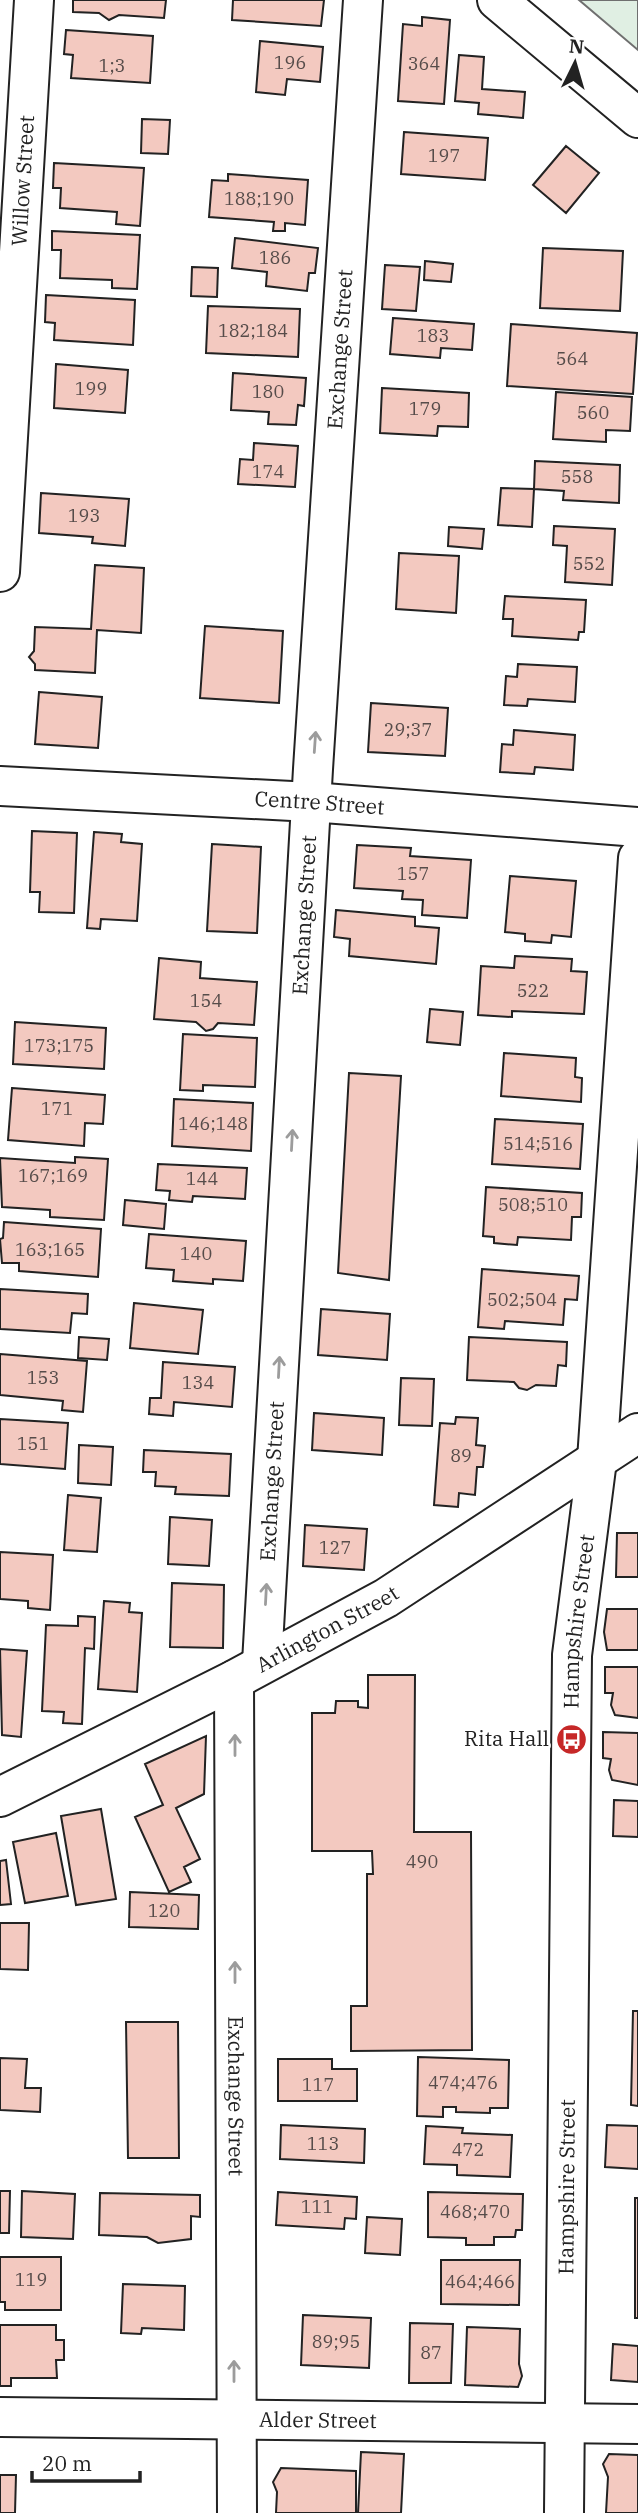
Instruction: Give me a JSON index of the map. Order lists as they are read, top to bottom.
{
  "streets": {
    "street": [
      "Willow Street",
      "Exchange Street",
      "Centre Street",
      "Hampshire Street",
      "Arlington Street",
      "Alder Street"
    ]
  },
  "crossings": [
    ["Exchange Street", "Centre Street"],
    ["Exchange Street", "Arlington Street"],
    ["Exchange Street", "Alder Street"],
    ["Hampshire Street", "Arlington Street"],
    ["Hampshire Street", "Alder Street"]
  ],
  "one_way": ["Exchange Street"],
  "places": {
    "bus stop": ["Rita Hall"]
  },
  "house_numbers": [
    "196",
    "364",
    "1;3",
    "197",
    "188;190",
    "186",
    "182;184",
    "183",
    "564",
    "199",
    "180",
    "179",
    "560",
    "174",
    "558",
    "193",
    "552",
    "29;37",
    "157",
    "522",
    "154",
    "173;175",
    "171",
    "146;148",
    "514;516",
    "167;169",
    "144",
    "508;510",
    "163;165",
    "140",
    "502;504",
    "153",
    "134",
    "151",
    "89",
    "127",
    "490",
    "120",
    "474;476",
    "117",
    "113",
    "472",
    "111",
    "468;470",
    "119",
    "464;466",
    "89;95",
    "87"
  ],
  "scale_bar": "20 m",
  "north": "top"
}
